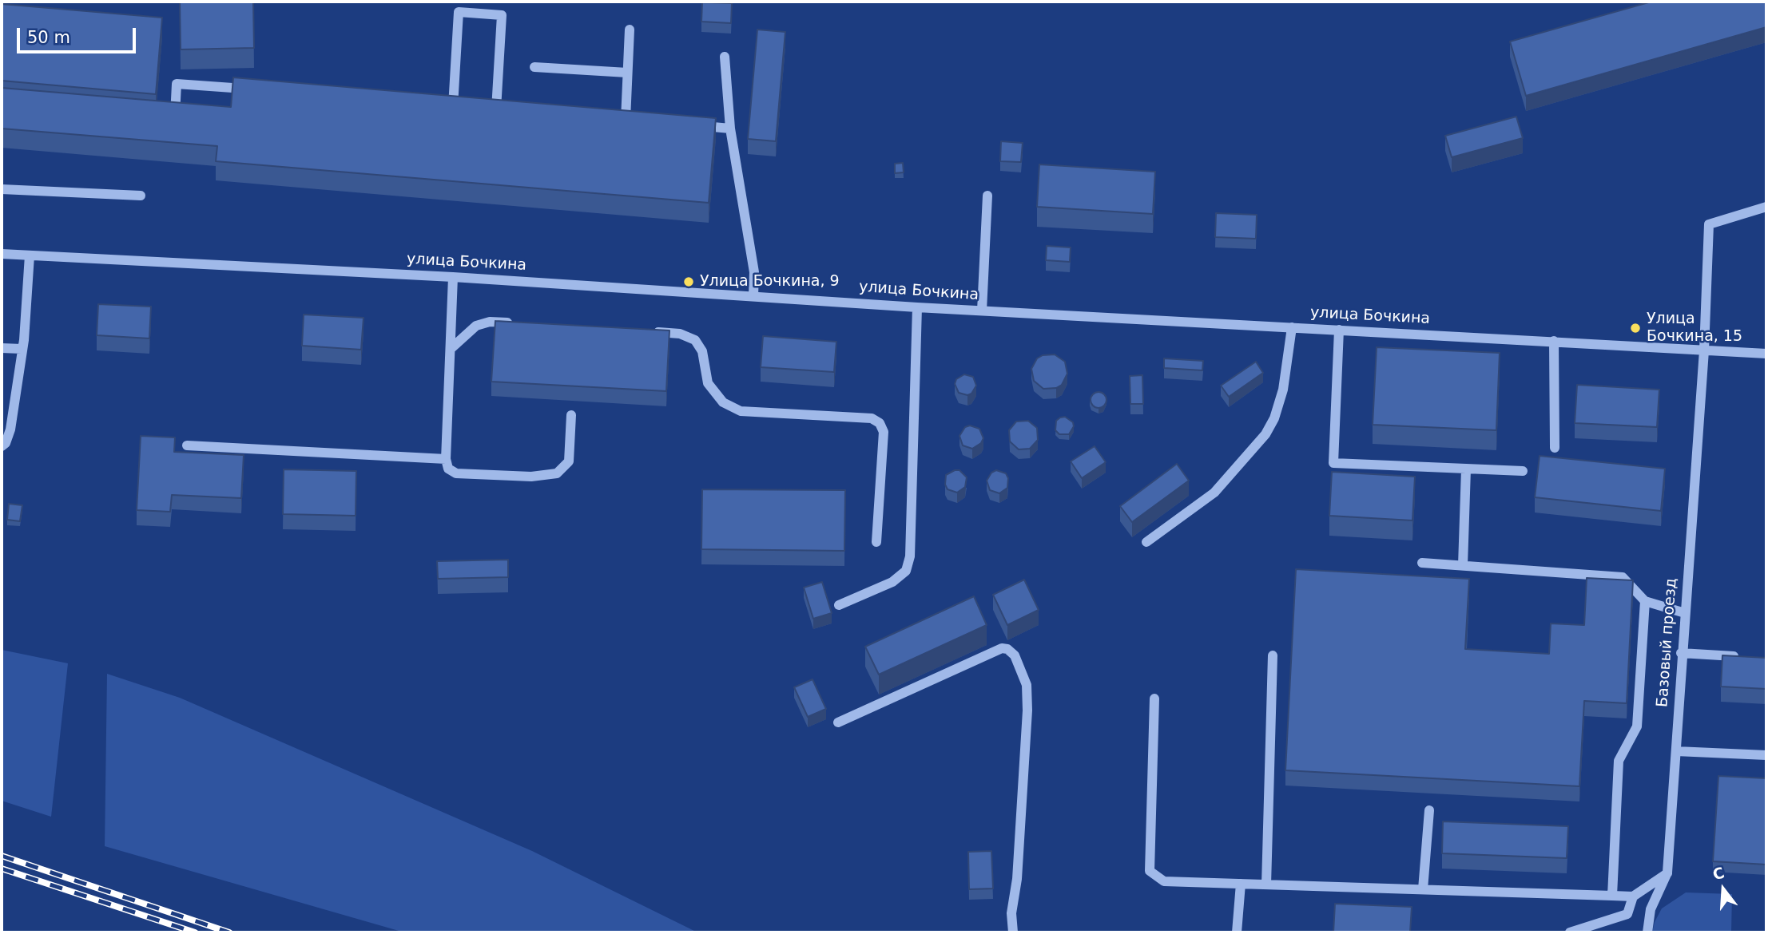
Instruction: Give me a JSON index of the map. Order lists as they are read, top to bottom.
{
  "streets": {
    "street": ["улица Бочкина", "Базовый проезд"]
  },
  "crossings": [
    ["улица Бочкина", "Базовый проезд"]
  ],
  "places": ["Улица Бочкина, 9", "Улица Бочкина, 15"],
  "scale_bar": "50 m",
  "north": "top"
}
